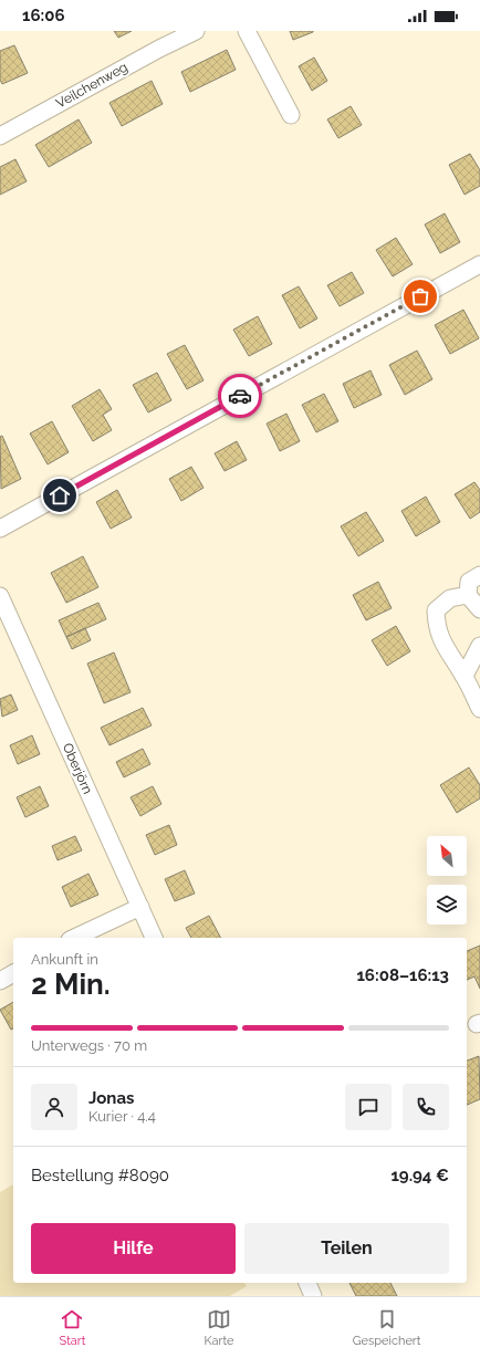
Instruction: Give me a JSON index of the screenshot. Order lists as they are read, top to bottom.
{
  "streets": {
    "street": ["Veilchenweg", "Oberjörn"]
  },
  "north": "top left",
  "page": {
    "status": "16:06",
    "heading": ["2 Min.", "Ankunft in", "16:08–16:13"],
    "panel": [
      "Jonas",
      "Kurier · 4.4",
      "Bestellung #8090",
      "19.94 €"
    ],
    "bar": "Unterwegs · 70 m",
    "buttons": ["Hilfe", "Teilen"],
    "tabs": ["Start", "Karte", "Gespeichert"]
  }
}
